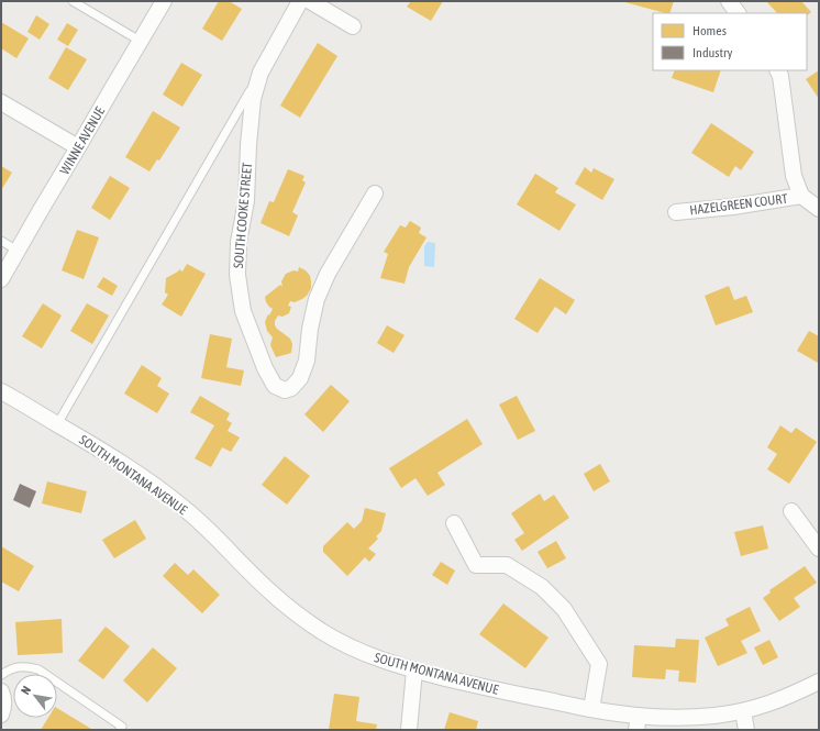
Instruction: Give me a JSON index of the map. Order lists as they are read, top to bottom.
{
  "streets": {
    "street": [
      "WINNE AVENUE",
      "HAZELGREEN COURT",
      "SOUTH COOKE STREET",
      "SOUTH MONTANA AVENUE"
    ]
  },
  "legend": ["Homes", "Industry"],
  "north": "top left"
}
